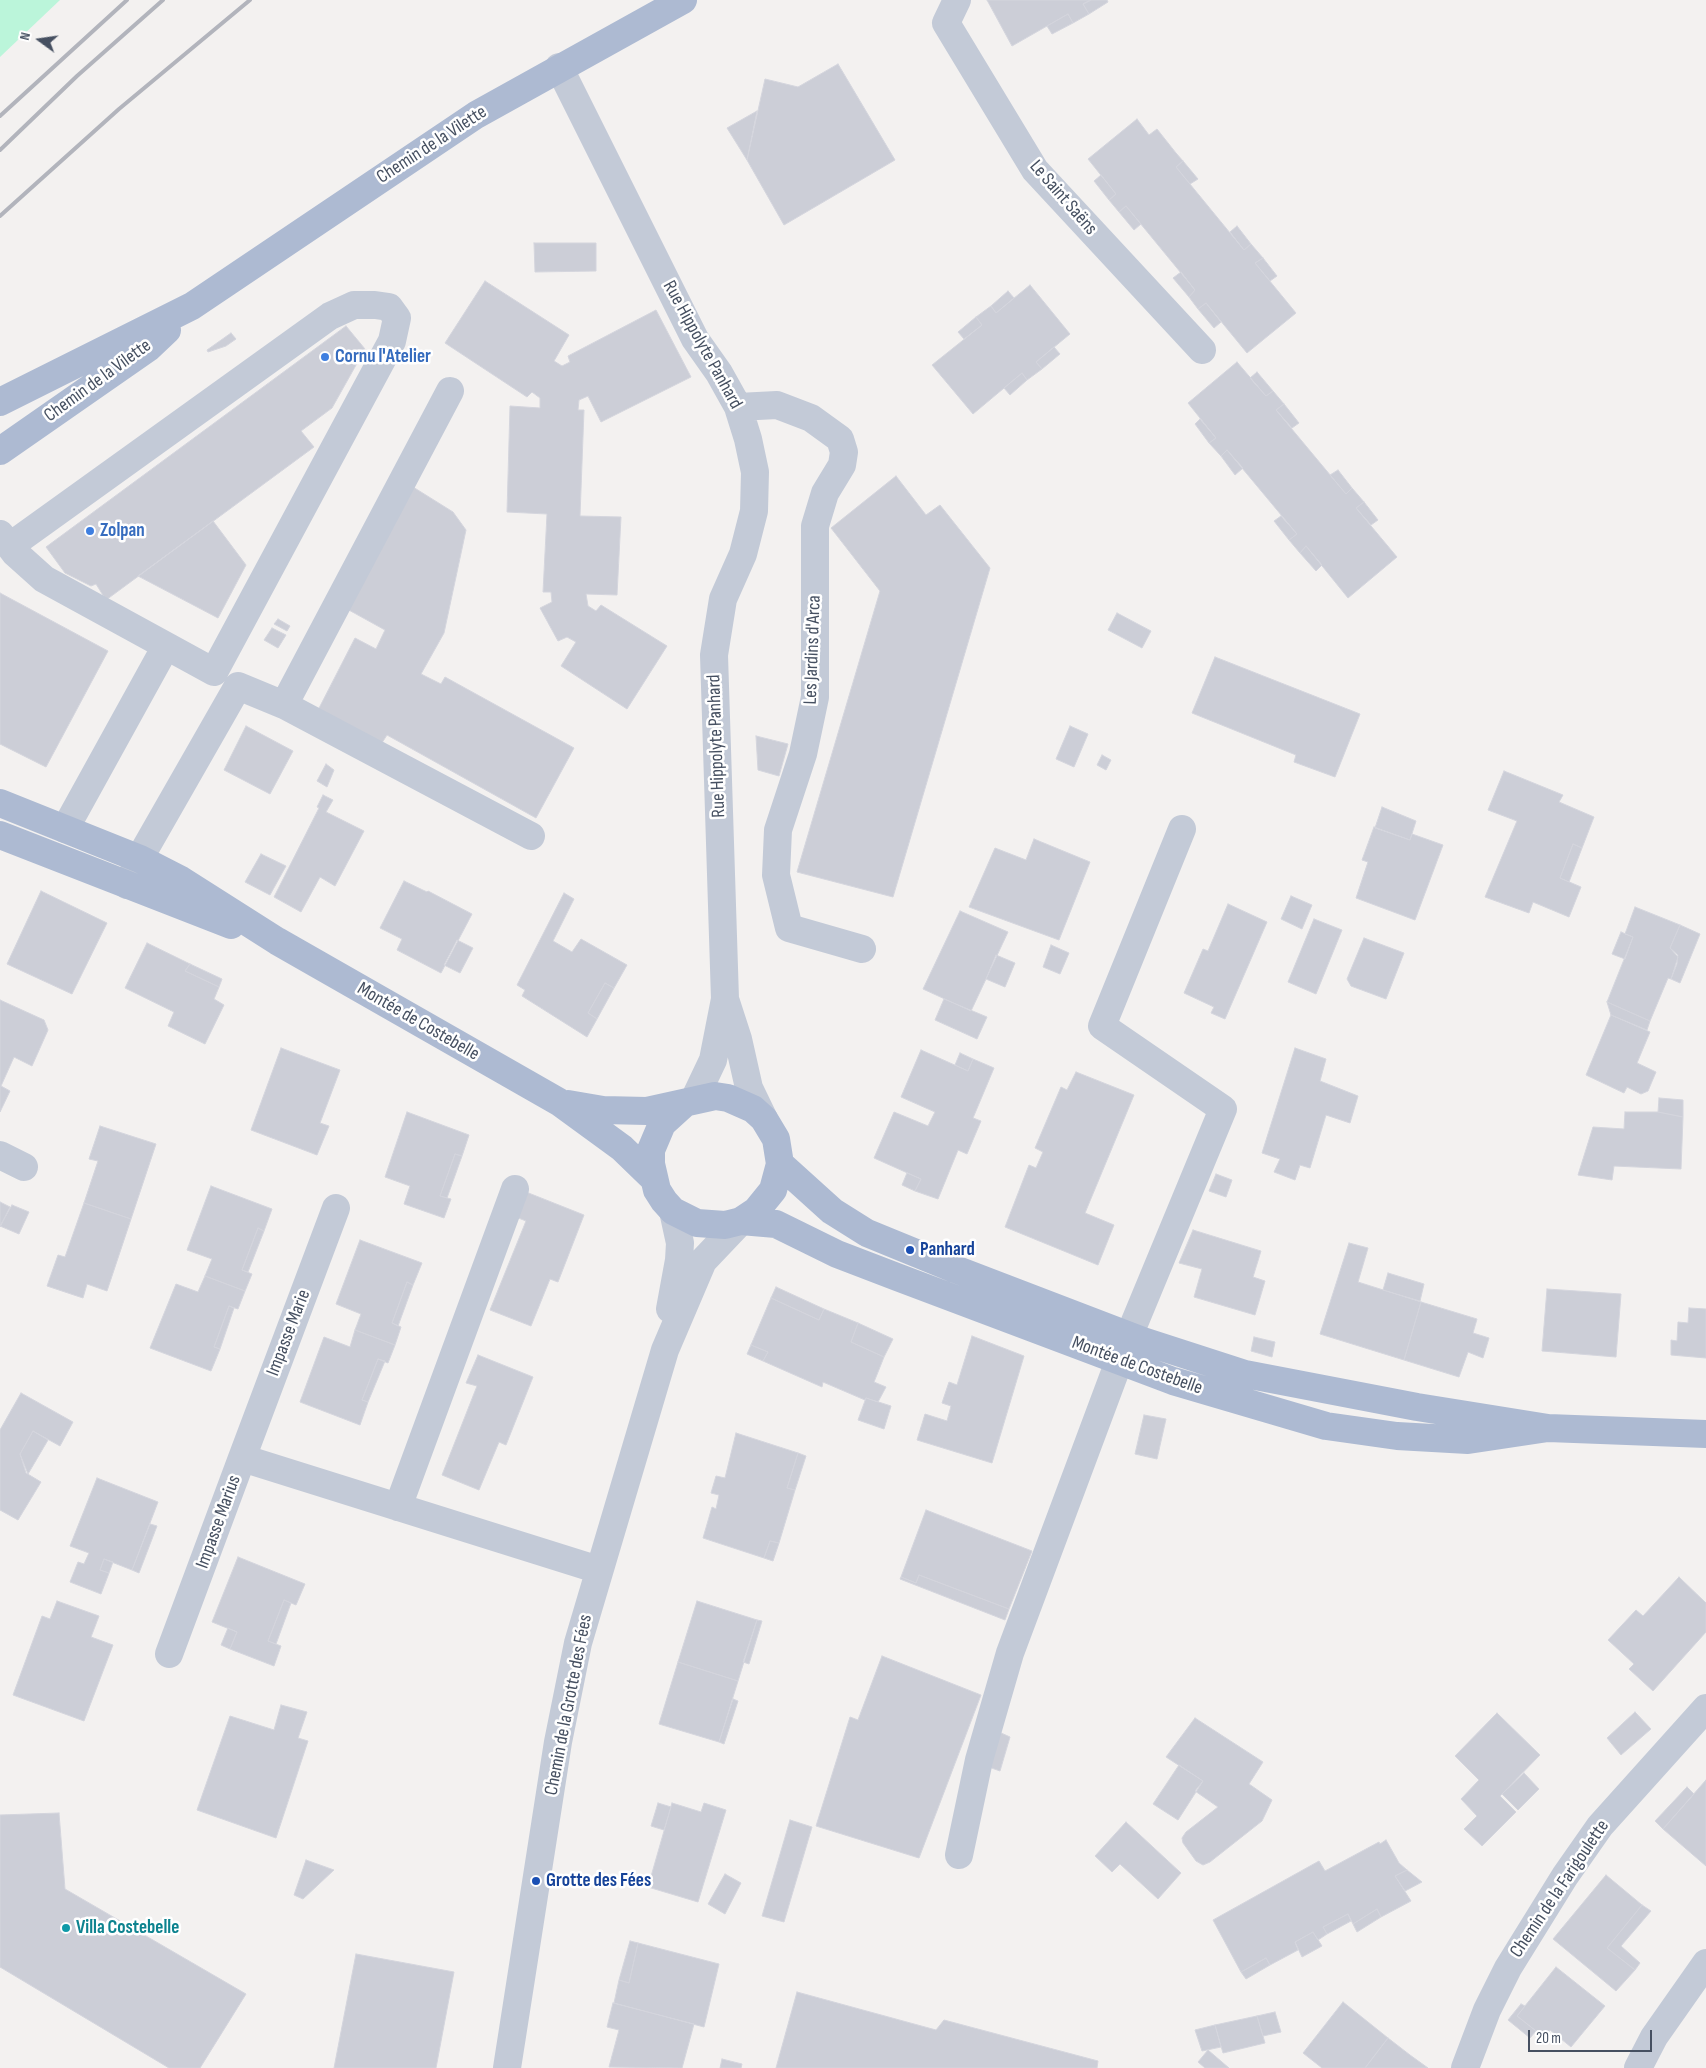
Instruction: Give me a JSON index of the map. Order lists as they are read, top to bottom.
{
  "streets": {
    "main road": ["Chemin de la Vilette", "Montée de Costebelle"],
    "street": [
      "Le Saint Saëns",
      "Rue Hippolyte Panhard",
      "Les Jardins d'Arca",
      "Impasse Marie",
      "Impasse Marius",
      "Chemin de la Grotte des Fées",
      "Chemin de la Farigoulette"
    ]
  },
  "crossings": [
    ["Chemin de la Vilette", "Rue Hippolyte Panhard"],
    ["Rue Hippolyte Panhard", "Les Jardins d'Arca"],
    ["Rue Hippolyte Panhard", "Montée de Costebelle"],
    ["Rue Hippolyte Panhard", "Chemin de la Grotte des Fées"],
    ["Montée de Costebelle", "Chemin de la Grotte des Fées"],
    ["Impasse Marie", "Impasse Marius"],
    ["Impasse Marius", "Chemin de la Grotte des Fées"]
  ],
  "places": [
    "Cornu l'Atelier",
    "Zolpan",
    "Panhard",
    "Grotte des Fées",
    "Villa Costebelle"
  ],
  "scale_bar": "20 m",
  "north": "left"
}
